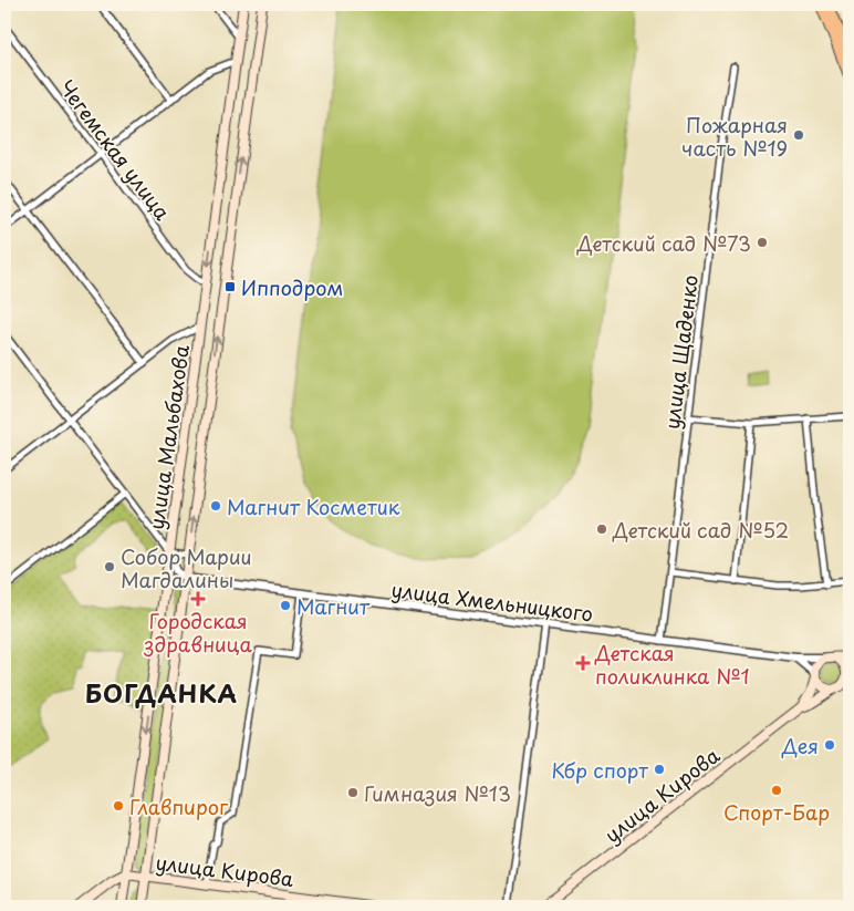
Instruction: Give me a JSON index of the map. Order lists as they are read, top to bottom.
{
  "streets": {
    "main road": ["улица Мальбахова", "улица Кирова"],
    "street": ["Чегемская улица", "улица Щаденко", "улица Хмельницкого"]
  },
  "crossings": [
    ["Чегемская улица", "улица Мальбахова"],
    ["улица Щаденко", "улица Хмельницкого"],
    ["улица Мальбахова", "улица Хмельницкого"],
    ["улица Мальбахова", "улица Кирова"]
  ],
  "districts": ["БОГДАНКА"],
  "places": {
    "other": [
      "Пожарная часть №19",
      "Детский сад №73",
      "Магнит Косметик",
      "Детский сад №52",
      "Собор Марии Магдалины",
      "Магнит",
      "Дея",
      "Кбр спорт",
      "Спорт-Бар",
      "Гимназия №13",
      "Главпирог"
    ],
    "transit": ["Ипподром"],
    "health": ["Городская здравница", "Детская поликлинка №1"]
  }
}
